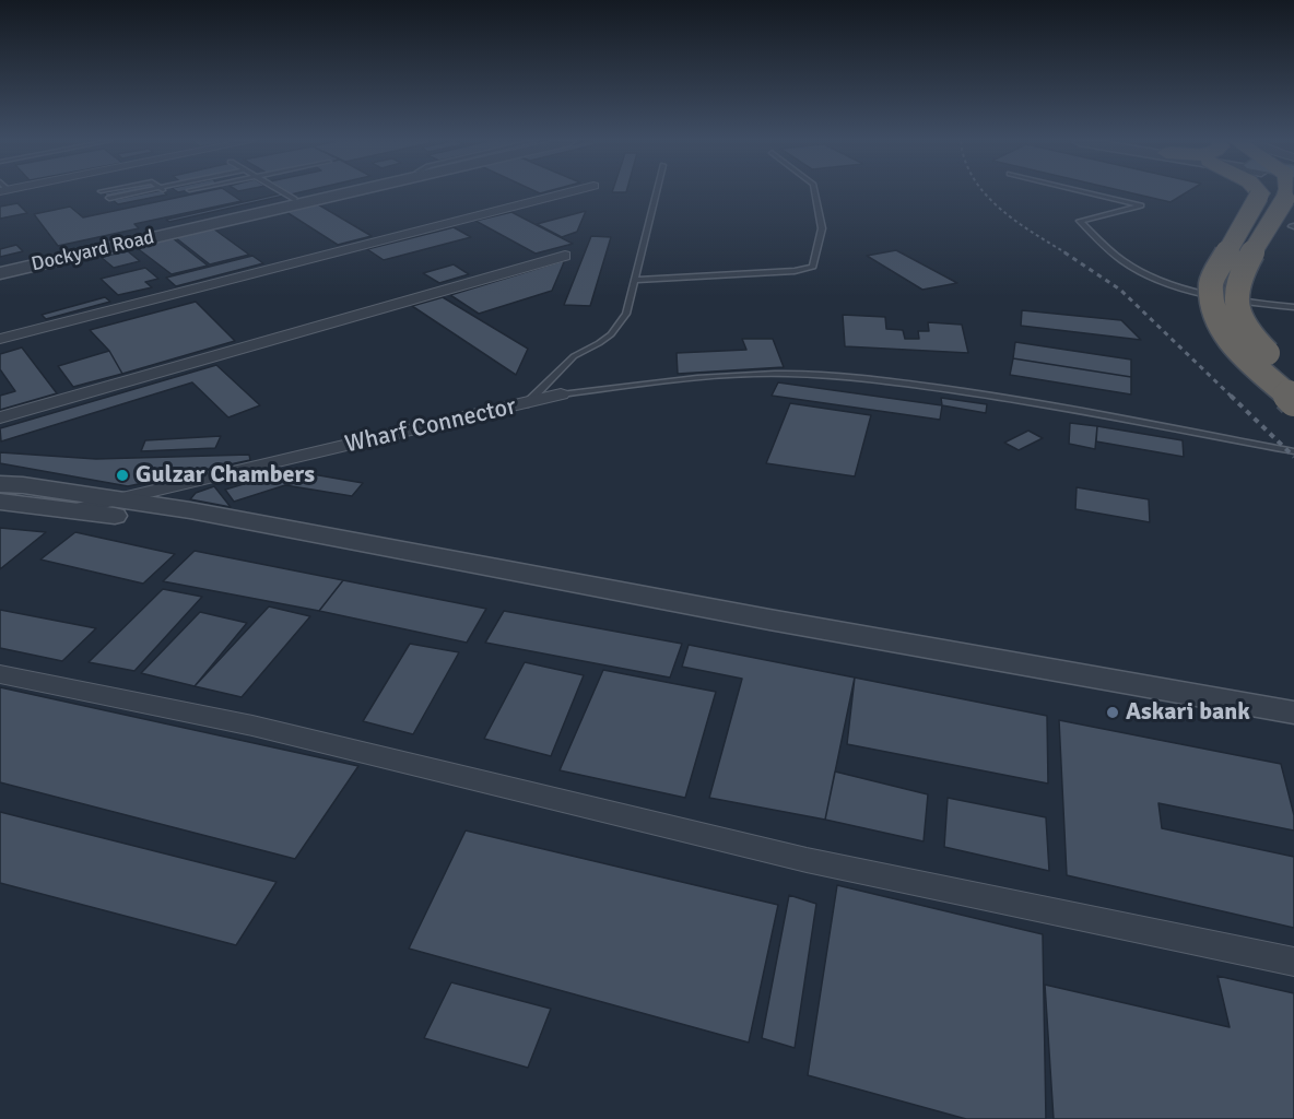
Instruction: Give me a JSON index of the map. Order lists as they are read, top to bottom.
{
  "streets": {
    "street": ["Dockyard Road", "Wharf Connector"]
  },
  "places": ["Gulzar Chambers", "Askari bank"]
}
